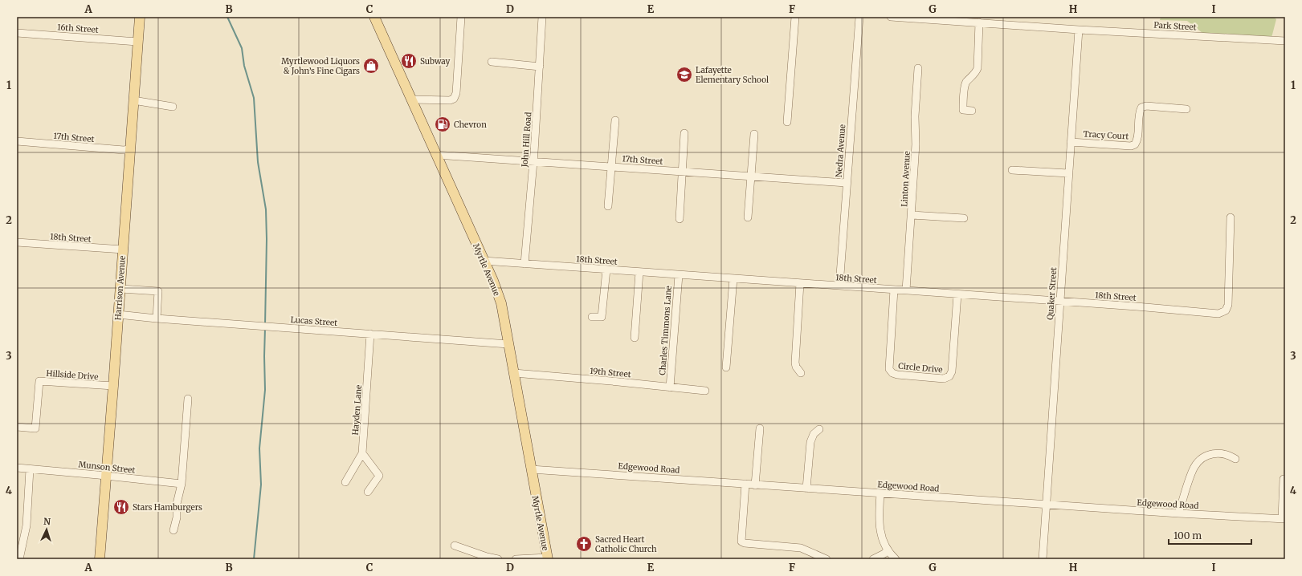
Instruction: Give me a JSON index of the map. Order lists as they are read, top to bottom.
{
  "streets": {
    "main road": ["Myrtle Avenue", "Harrison Avenue"],
    "street": [
      "Park Street",
      "16th Street",
      "Tracy Court",
      "17th Street",
      "John Hill Road",
      "Nedra Avenue",
      "Linton Avenue",
      "18th Street",
      "Quaker Street",
      "Lucas Street",
      "Charles Timmons Lane",
      "Circle Drive",
      "19th Street",
      "Hillside Drive",
      "Hayden Lane",
      "Munson Street",
      "Edgewood Road"
    ]
  },
  "crossings": [
    ["Park Street", "Quaker Street"],
    ["16th Street", "Harrison Avenue"],
    ["Tracy Court", "Quaker Street"],
    ["17th Street", "John Hill Road"],
    ["17th Street", "Nedra Avenue"],
    ["17th Street", "Myrtle Avenue"],
    ["17th Street", "Harrison Avenue"],
    ["John Hill Road", "18th Street"],
    ["Nedra Avenue", "18th Street"],
    ["Linton Avenue", "18th Street"],
    ["18th Street", "Myrtle Avenue"],
    ["18th Street", "Harrison Avenue"],
    ["18th Street", "Quaker Street"],
    ["18th Street", "Charles Timmons Lane"],
    ["18th Street", "Circle Drive"],
    ["Myrtle Avenue", "Lucas Street"],
    ["Myrtle Avenue", "19th Street"],
    ["Myrtle Avenue", "Edgewood Road"],
    ["Harrison Avenue", "Lucas Street"],
    ["Harrison Avenue", "Hillside Drive"],
    ["Harrison Avenue", "Munson Street"],
    ["Quaker Street", "Edgewood Road"],
    ["Lucas Street", "Hayden Lane"],
    ["Charles Timmons Lane", "19th Street"]
  ],
  "places": {
    "restaurant": ["Subway", "Stars Hamburgers"],
    "shop": ["Myrtlewood Liquors & John’s Fine Cigars"],
    "school or university": ["Lafayette Elementary School"],
    "fuel station": ["Chevron"],
    "church": ["Sacred Heart Catholic Church"]
  },
  "scale_bar": "100 m",
  "north": "top",
  "grid": {
    "columns": [
      "A",
      "B",
      "C",
      "D",
      "E",
      "F",
      "G",
      "H",
      "I"
    ],
    "rows": [
      "1",
      "2",
      "3",
      "4"
    ]
  }
}
